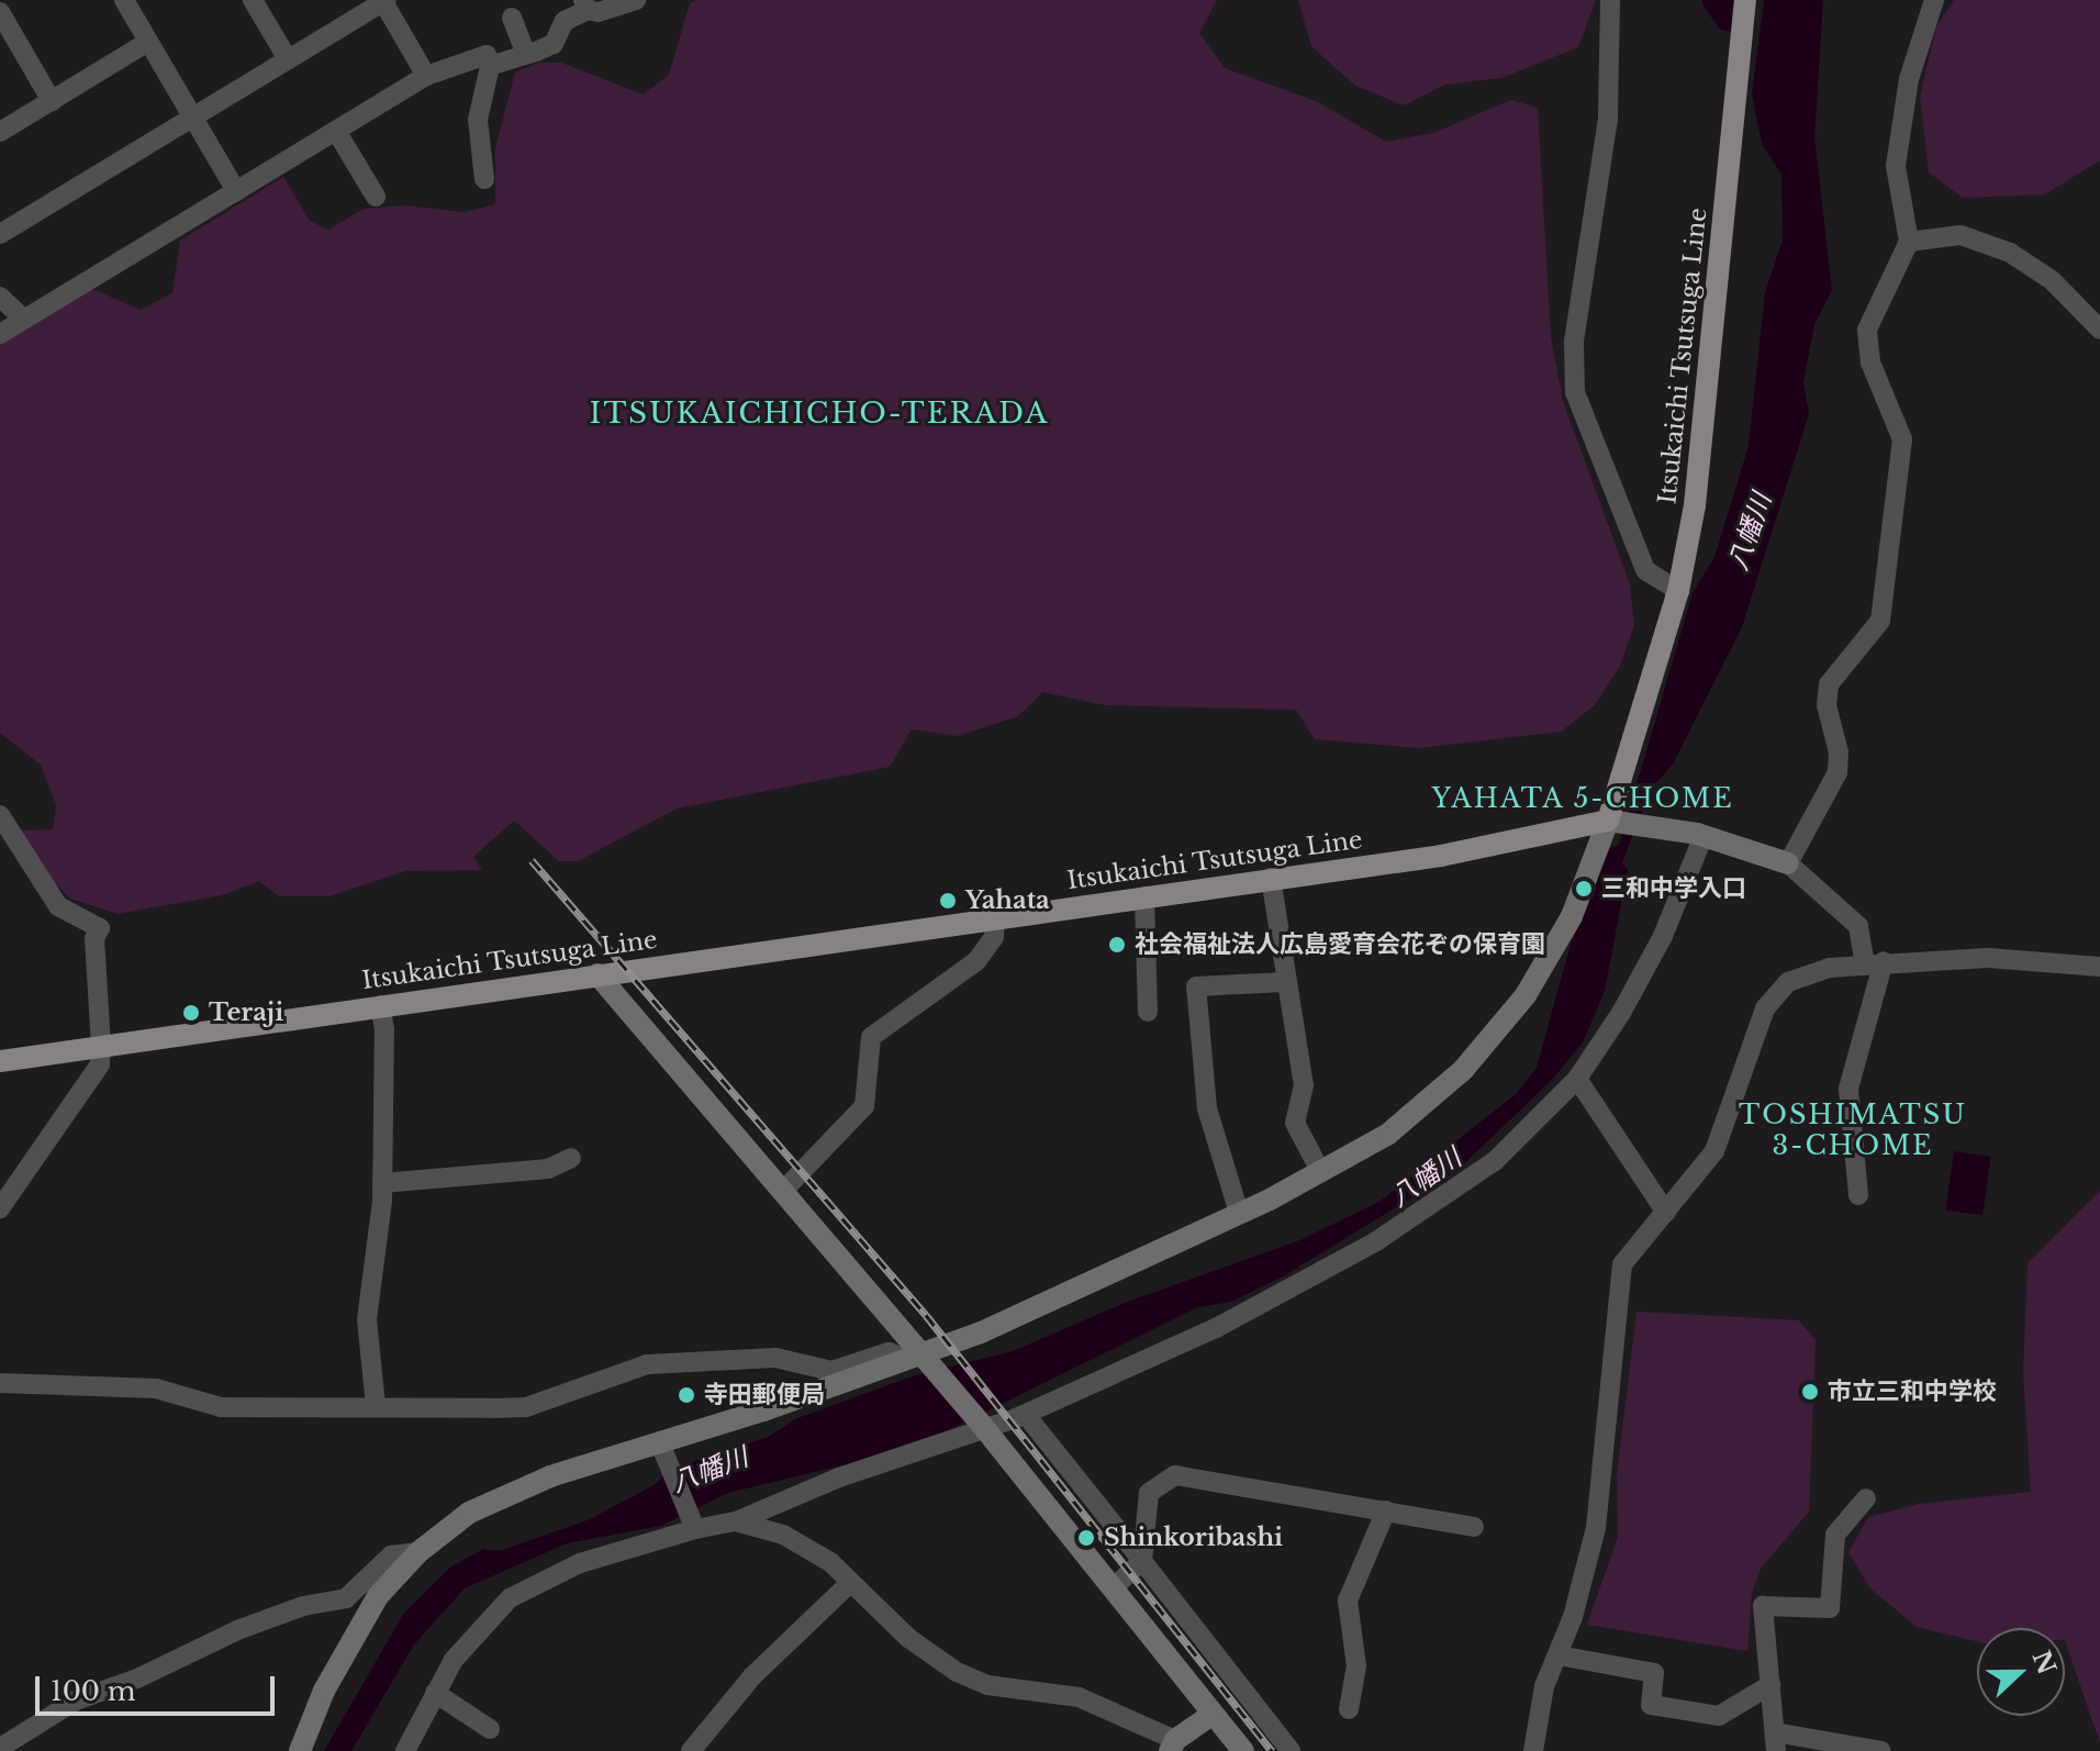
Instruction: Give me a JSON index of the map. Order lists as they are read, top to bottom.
{
  "streets": {
    "main road": ["Itsukaichi Tsutsuga Line"]
  },
  "districts": ["ITSUKAICHICHO-TERADA", "YAHATA 5-CHOME", "TOSHIMATSU 3-CHOME"],
  "water": ["八幡川"],
  "places": [
    "三和中学入口",
    "Yahata",
    "社会福祉法人広島愛育会花ぞの保育園",
    "Teraji",
    "市立三和中学校",
    "寺田郵便局",
    "Shinkoribashi"
  ],
  "scale_bar": "100 m",
  "north": "right"
}
